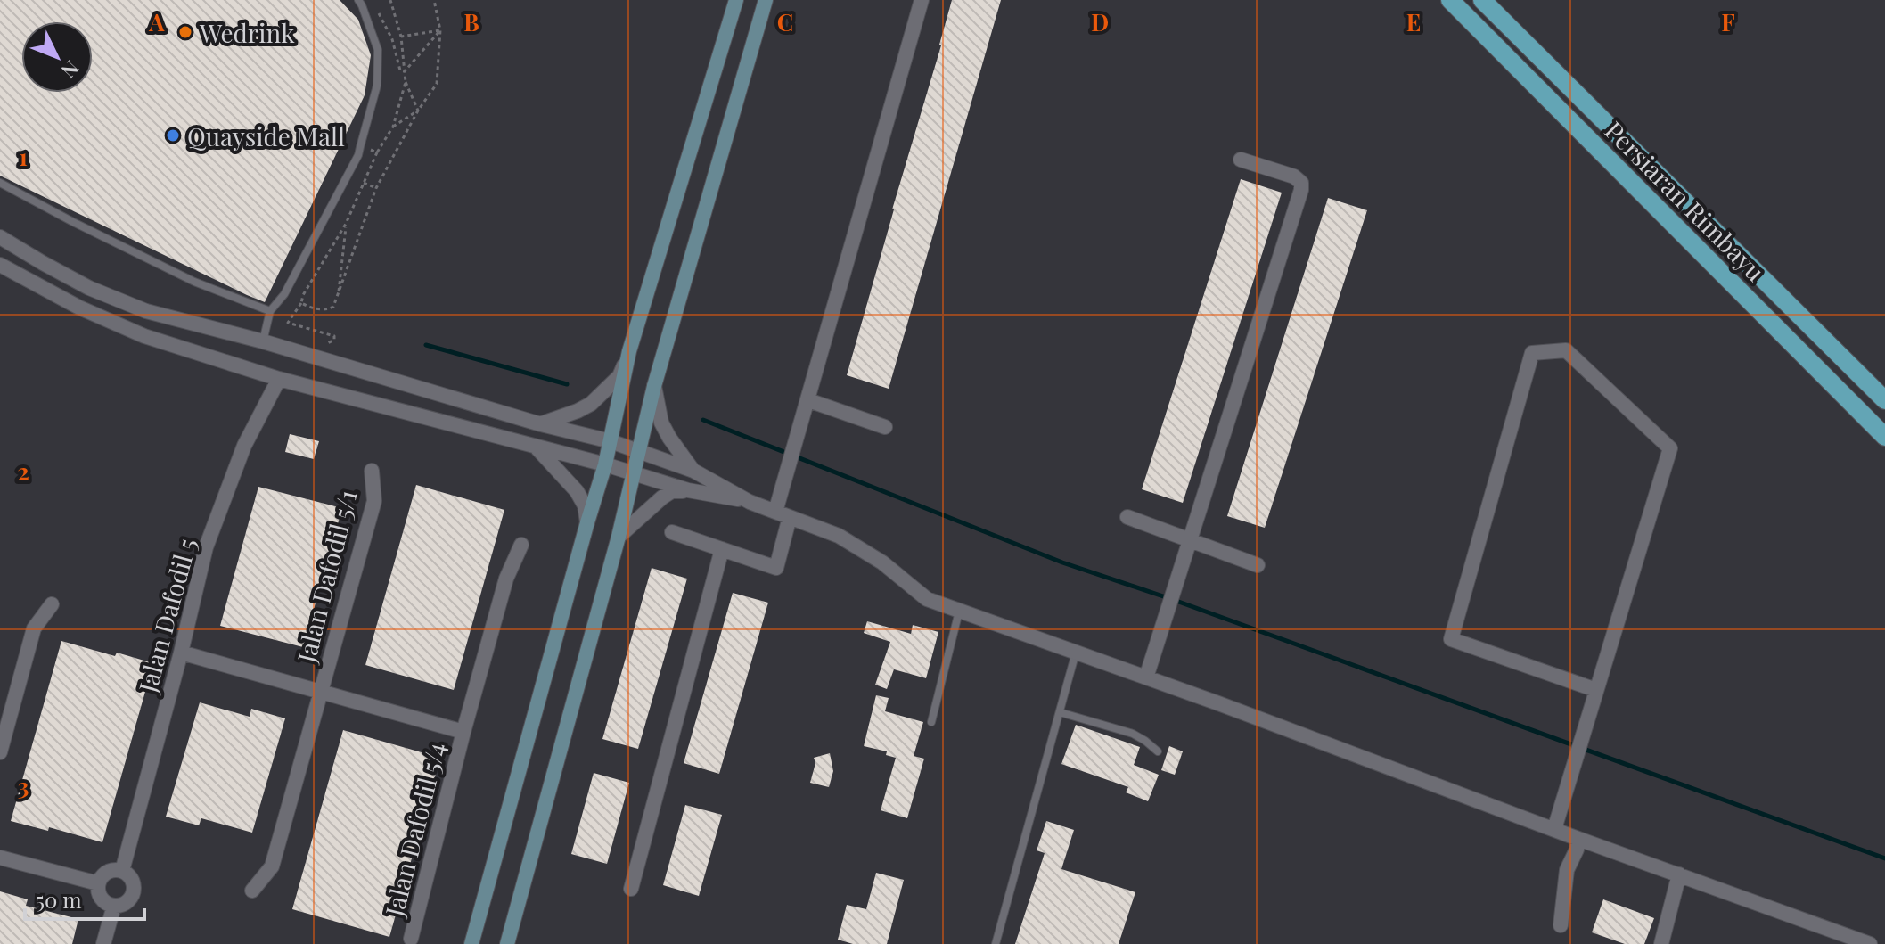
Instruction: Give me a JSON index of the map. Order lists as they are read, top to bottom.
{
  "streets": {
    "main road": ["Persiaran Rimbayu"],
    "street": ["Jalan Dafodil 5/1", "Jalan Dafodil 5", "Jalan Dafodil 5/4"]
  },
  "places": ["Wedrink", "Quayside Mall"],
  "scale_bar": "50 m",
  "north": "bottom right",
  "grid": {
    "columns": [
      "A",
      "B",
      "C",
      "D",
      "E",
      "F"
    ],
    "rows": ["1", "2", "3"]
  }
}
